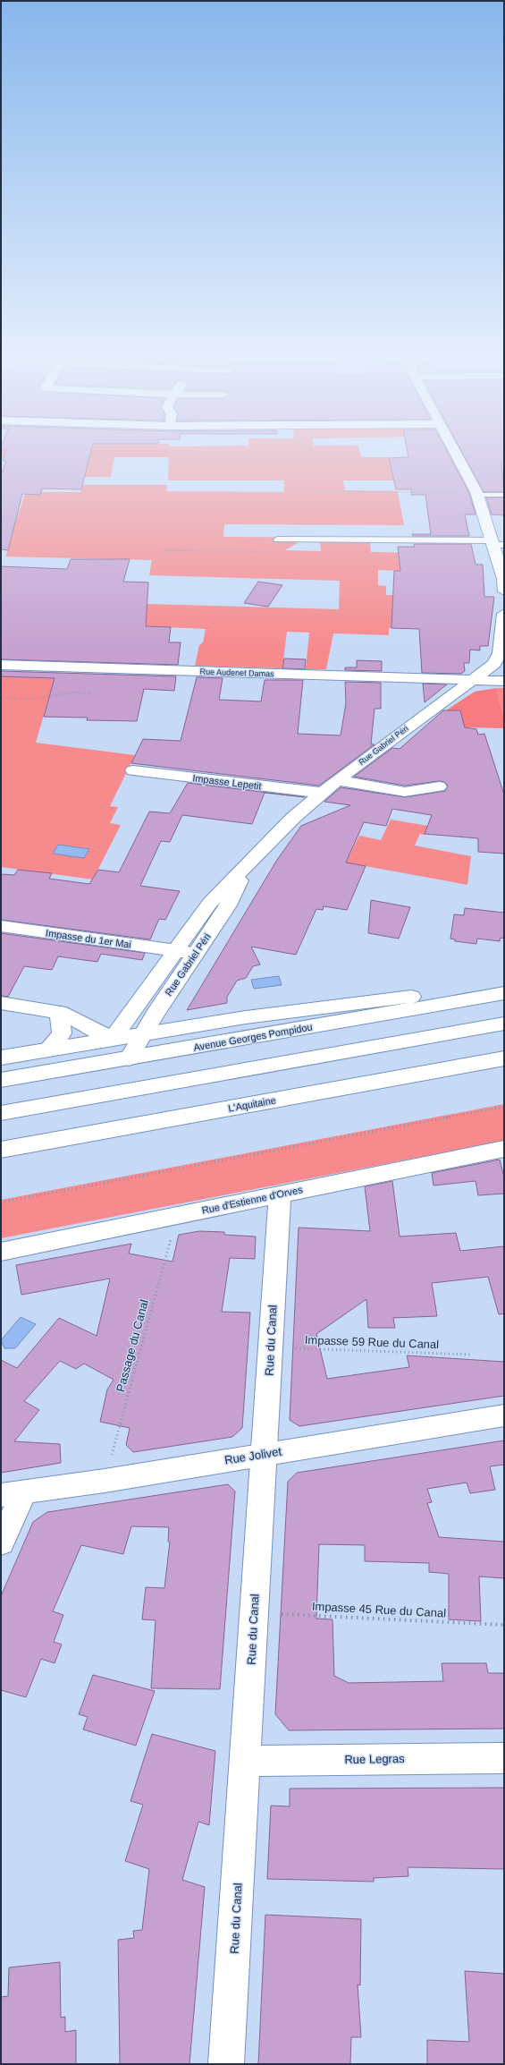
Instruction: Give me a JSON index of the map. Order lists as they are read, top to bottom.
{
  "streets": {
    "main road": [
      "Rue Audenet Damas",
      "Rue Gabriel Péri",
      "Impasse Lepetit",
      "Impasse du 1er Mai",
      "Avenue Georges Pompidou",
      "L'Aquitaine",
      "Rue d'Estienne d'Orves",
      "Rue du Canal",
      "Rue Jolivet",
      "Rue Legras"
    ],
    "path": ["Impasse 59 Rue du Canal", "Passage du Canal", "Impasse 45 Rue du Canal"]
  },
  "crossings": [
    ["Rue Audenet Damas", "Rue Gabriel Péri"],
    ["Rue Gabriel Péri", "Impasse Lepetit"],
    ["Rue Gabriel Péri", "Impasse du 1er Mai"],
    ["Rue Gabriel Péri", "Avenue Georges Pompidou"],
    ["Rue d'Estienne d'Orves", "Rue du Canal"],
    ["Rue d'Estienne d'Orves", "Passage du Canal"],
    ["Rue du Canal", "Impasse 59 Rue du Canal"],
    ["Rue du Canal", "Rue Jolivet"],
    ["Rue du Canal", "Impasse 45 Rue du Canal"],
    ["Rue du Canal", "Rue Legras"],
    ["Passage du Canal", "Rue Jolivet"]
  ]
}
